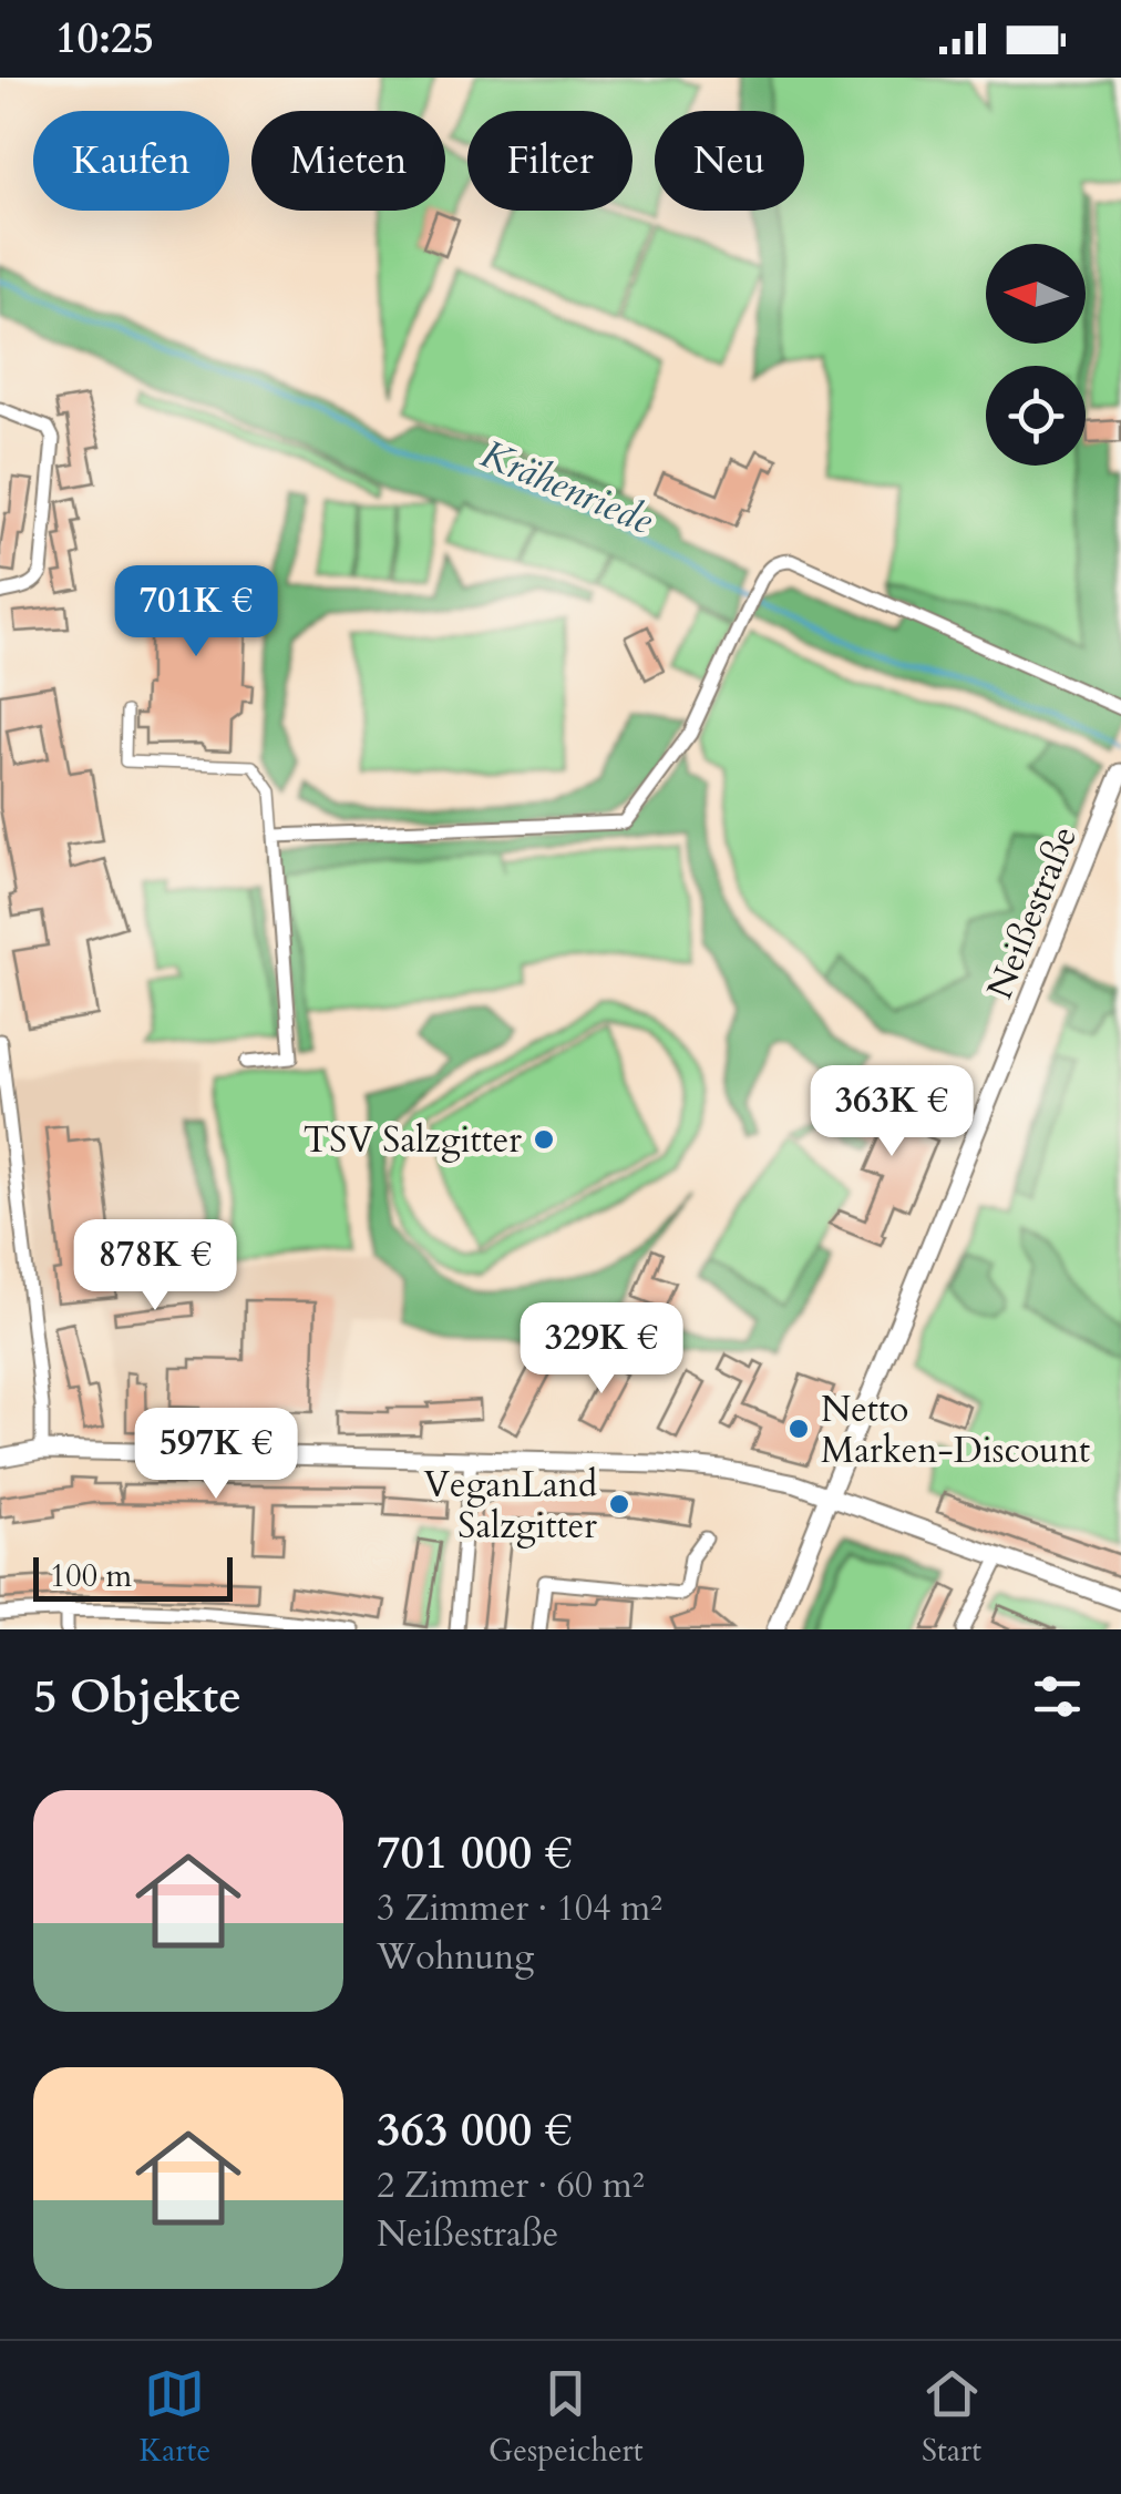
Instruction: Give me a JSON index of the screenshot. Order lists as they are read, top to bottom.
{
  "streets": {
    "street": ["Neißestraße"]
  },
  "water": ["Krähenriede"],
  "places": ["TSV Salzgitter", "Netto Marken-Discount", "VeganLand Salzgitter"],
  "scale_bar": "100 m",
  "north": "left",
  "page": {
    "status": "10:25",
    "chip": [
      "Kaufen",
      "Mieten",
      "Filter",
      "Neu"
    ],
    "price": [
      "701K €",
      "363K €",
      "878K €",
      "329K €",
      "597K €"
    ],
    "scale": "100 m",
    "heading": "5 Objekte",
    "list": [
      {
        "name": "701 000 €",
        "note": "3 Zimmer · 104 m² · Wohnung"
      },
      {
        "name": "363 000 €",
        "note": "2 Zimmer · 60 m² · Neißestraße"
      }
    ],
    "tabs": ["Karte", "Gespeichert", "Start"]
  }
}
